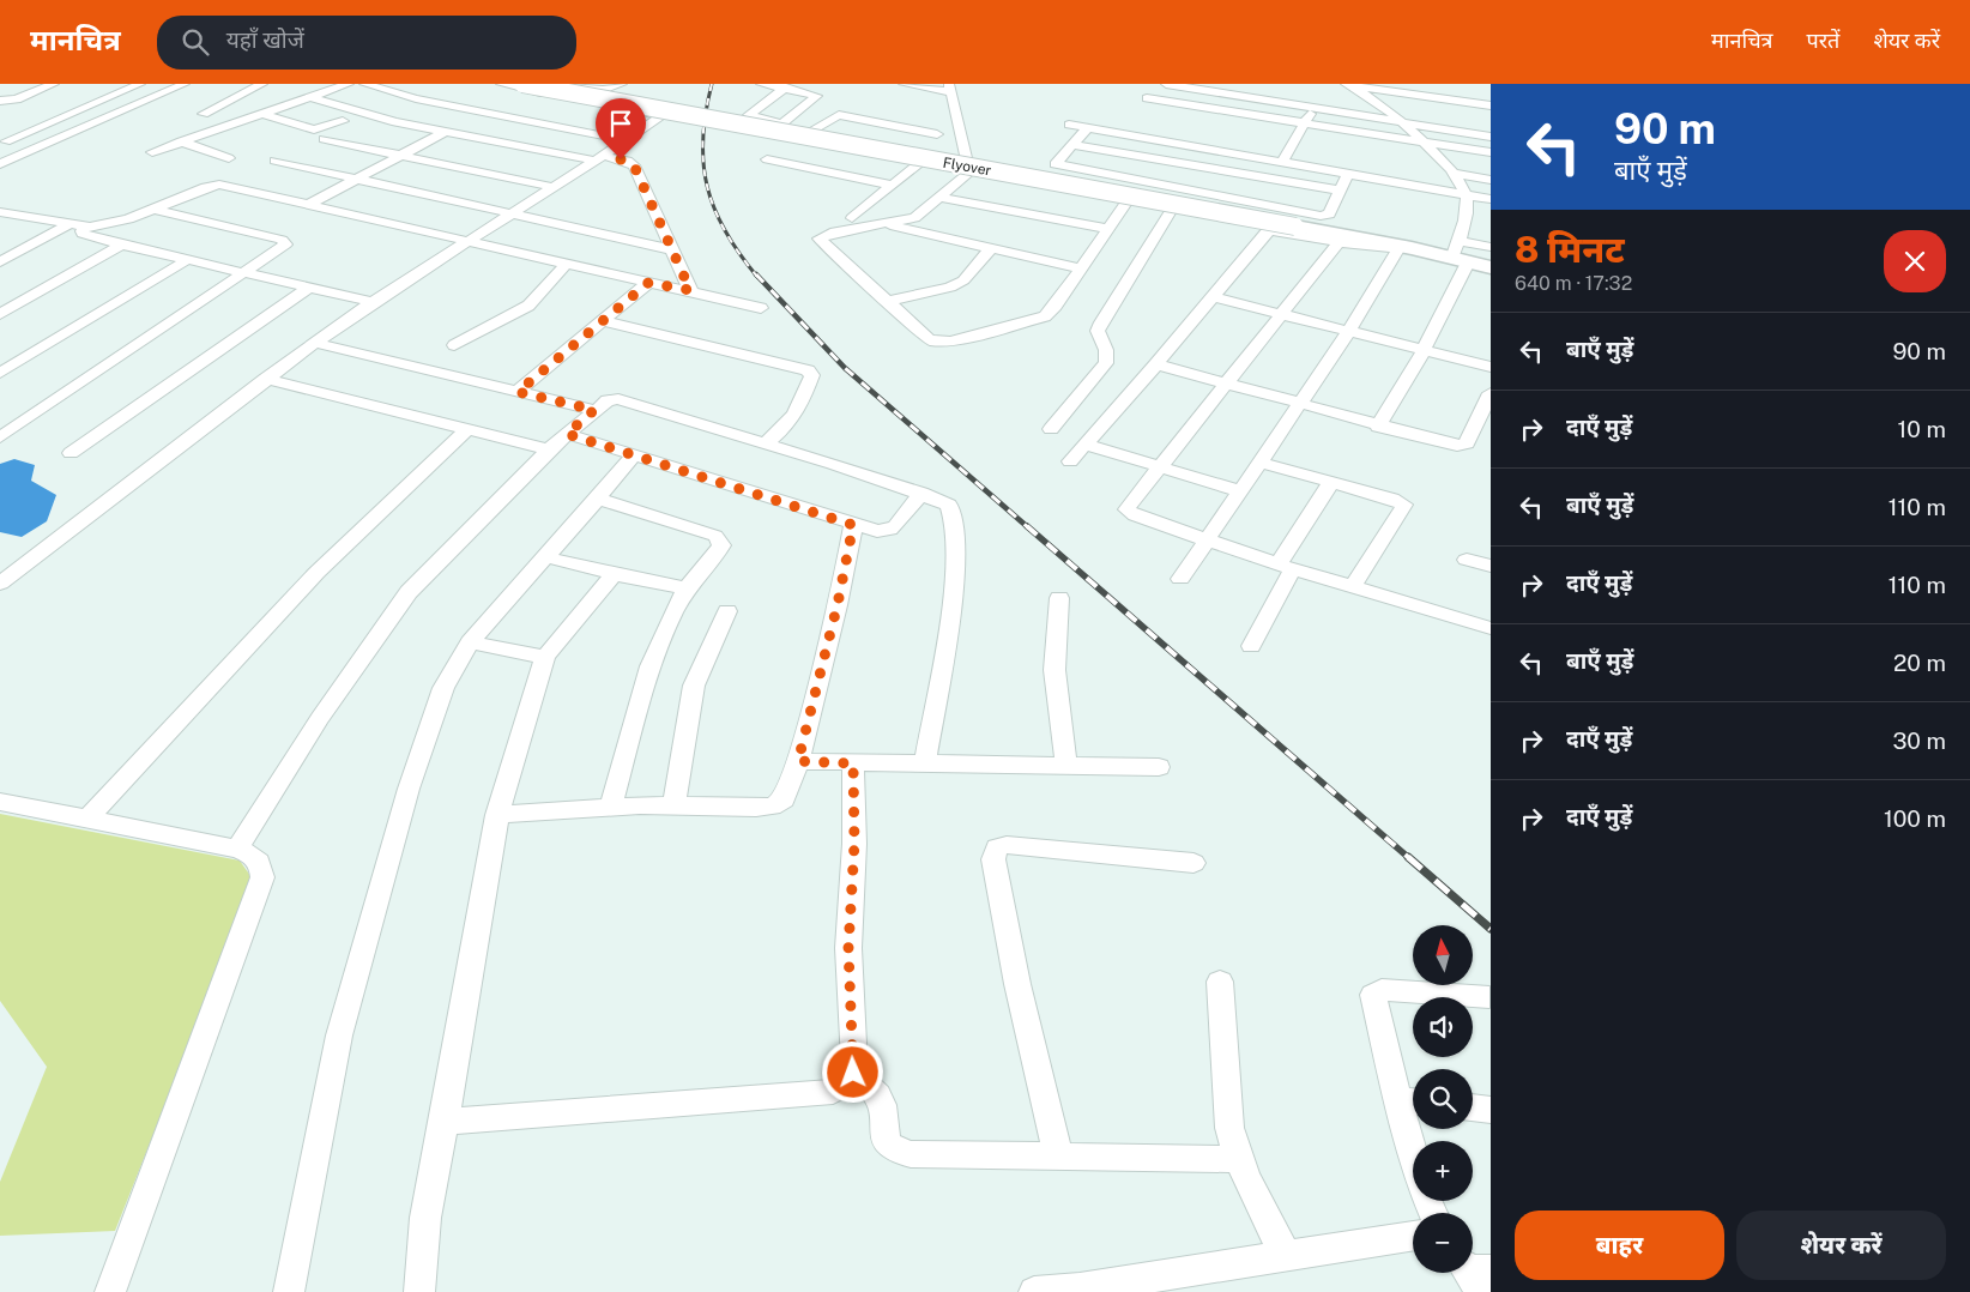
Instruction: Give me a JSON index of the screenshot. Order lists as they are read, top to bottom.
{
  "streets": {
    "main road": ["Flyover"]
  },
  "north": "top",
  "page": {
    "header": "मानचित्र",
    "search": "यहाँ खोजें",
    "nav": ["मानचित्र", "परतें", "शेयर करें"],
    "turn": ["90 m", "बाएँ मुड़ें"],
    "heading": ["8 मिनट", "640 m · 17:32"],
    "list": [
      {
        "name": "बाएँ मुड़ें",
        "value": "90 m"
      },
      {
        "name": "दाएँ मुड़ें",
        "value": "10 m"
      },
      {
        "name": "बाएँ मुड़ें",
        "value": "110 m"
      },
      {
        "name": "दाएँ मुड़ें",
        "value": "110 m"
      },
      {
        "name": "बाएँ मुड़ें",
        "value": "20 m"
      },
      {
        "name": "दाएँ मुड़ें",
        "value": "30 m"
      },
      {
        "name": "दाएँ मुड़ें",
        "value": "100 m"
      }
    ],
    "map_buttons": ["+", "−"],
    "buttons": ["बाहर", "शेयर करें"]
  }
}
